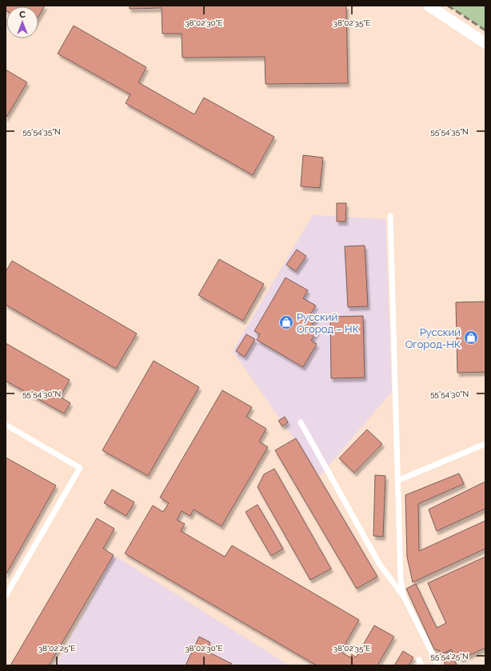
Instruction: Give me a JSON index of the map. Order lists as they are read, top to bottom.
{
  "places": {
    "shop": ["Русский Огород – НК", "Русский Огород-НК"]
  },
  "north": "top",
  "coordinates": [
    "38°02'30\"E",
    "38°02'35\"E",
    "55°54'35\"N",
    "55°54'30\"N",
    "38°02'25\"E",
    "55°54'25\"N"
  ]
}
